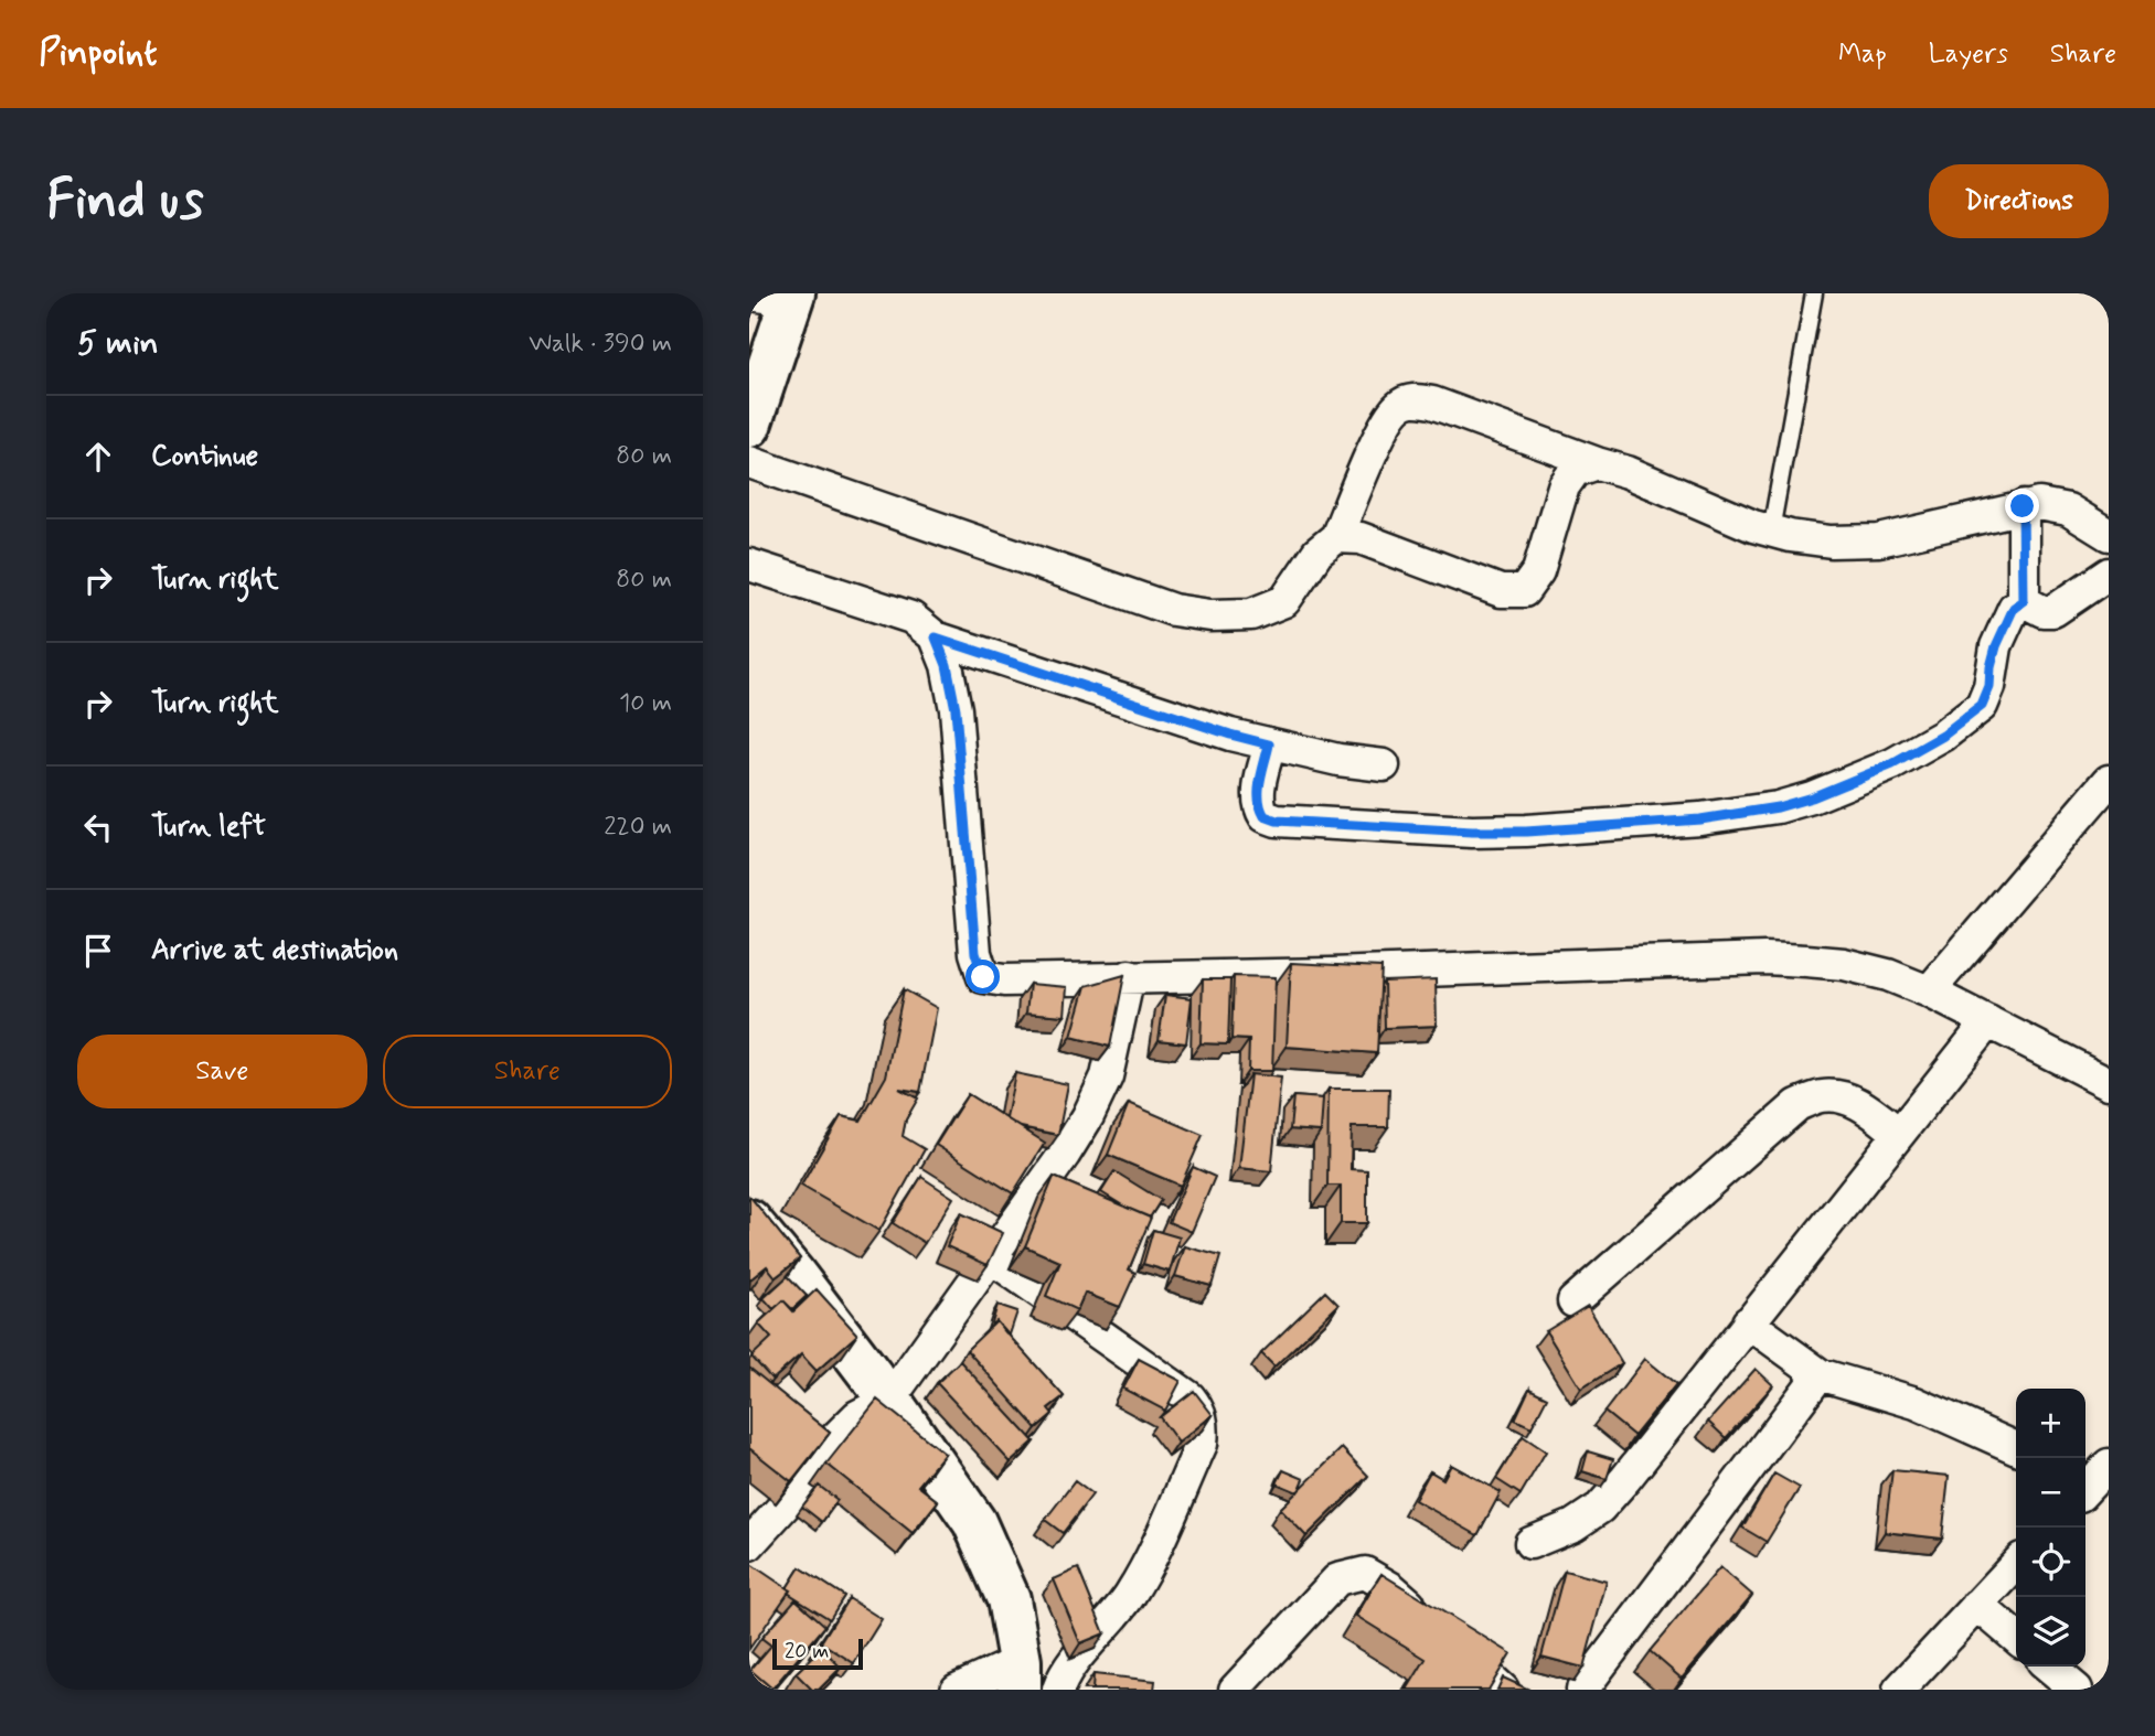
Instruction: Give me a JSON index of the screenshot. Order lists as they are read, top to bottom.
{
  "scale_bar": "20 m",
  "page": {
    "header": "Pinpoint",
    "nav": ["Map", "Layers", "Share"],
    "buttons": [
      "Directions",
      ["Save", "Share"]
    ],
    "title": "Find us",
    "heading": ["5 min", "Walk · 390 m"],
    "list": [
      ["Continue", "80 m"],
      ["Turn right", "80 m"],
      ["Turn right", "10 m"],
      ["Turn left", "220 m"],
      "Arrive at destination"
    ],
    "map_buttons": ["+", "−"],
    "scale": "20 m"
  }
}
